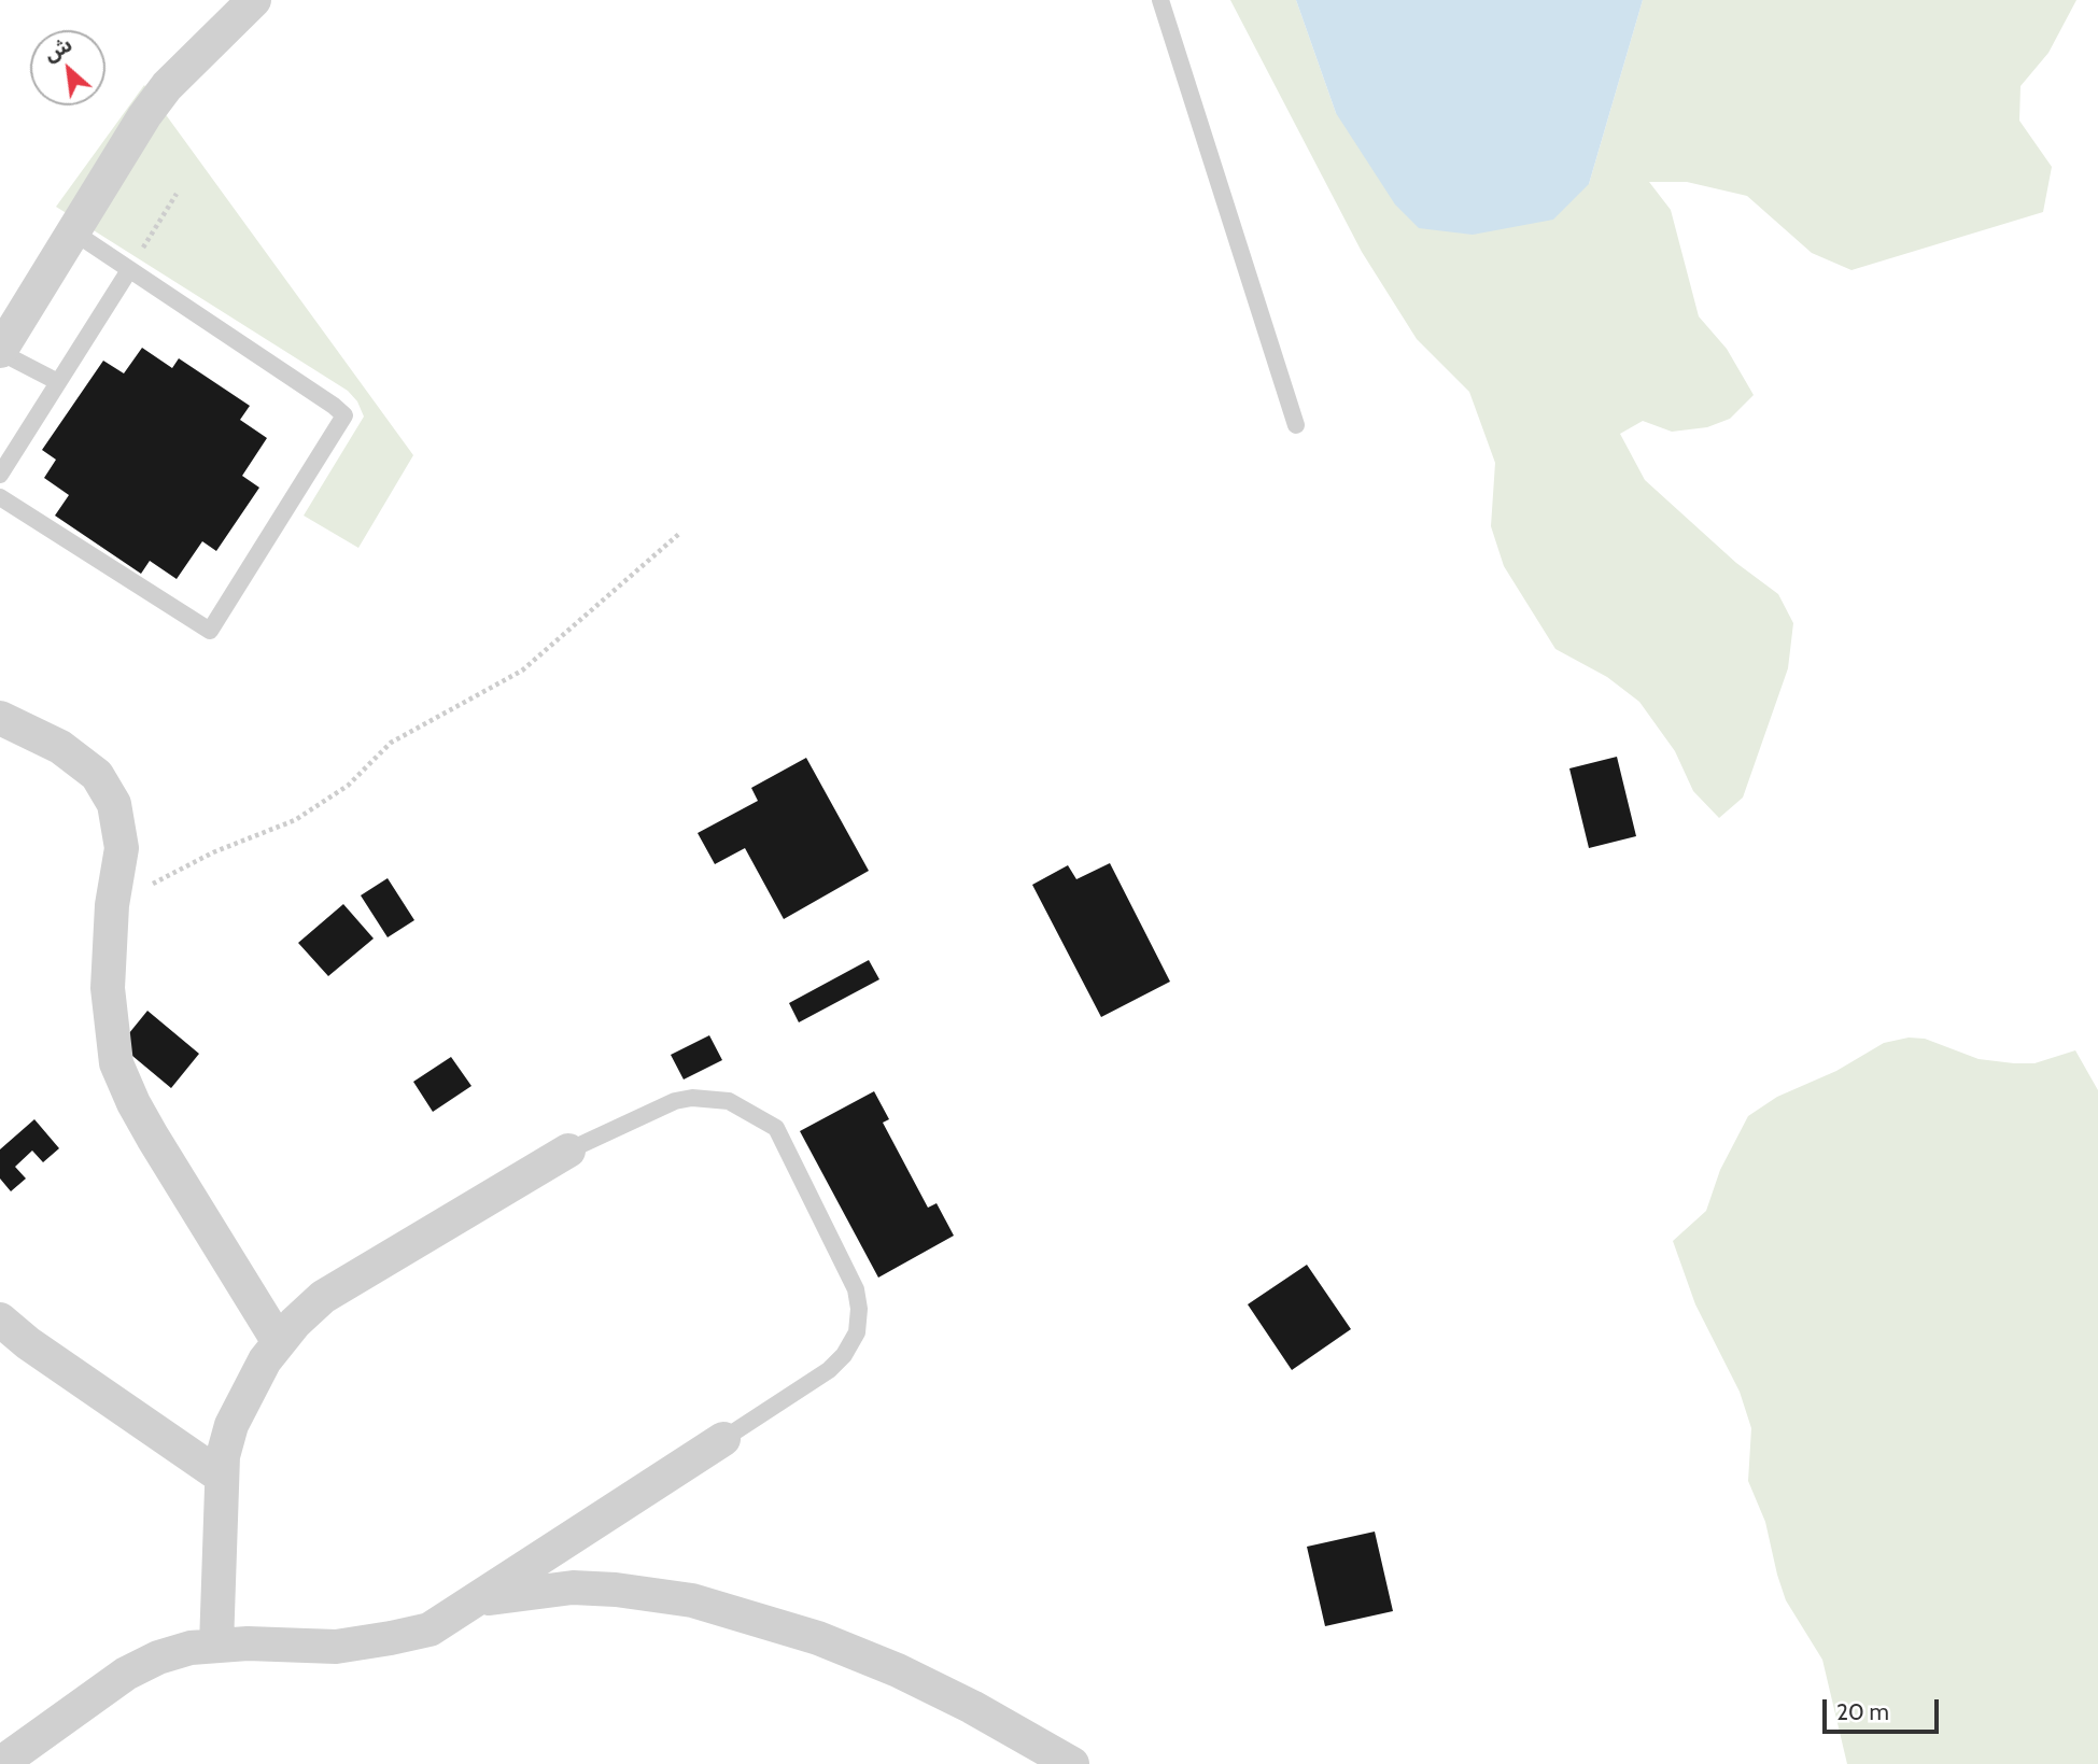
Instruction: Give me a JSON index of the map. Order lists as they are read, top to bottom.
{
  "scale_bar": "20 m",
  "north": "top left"
}
